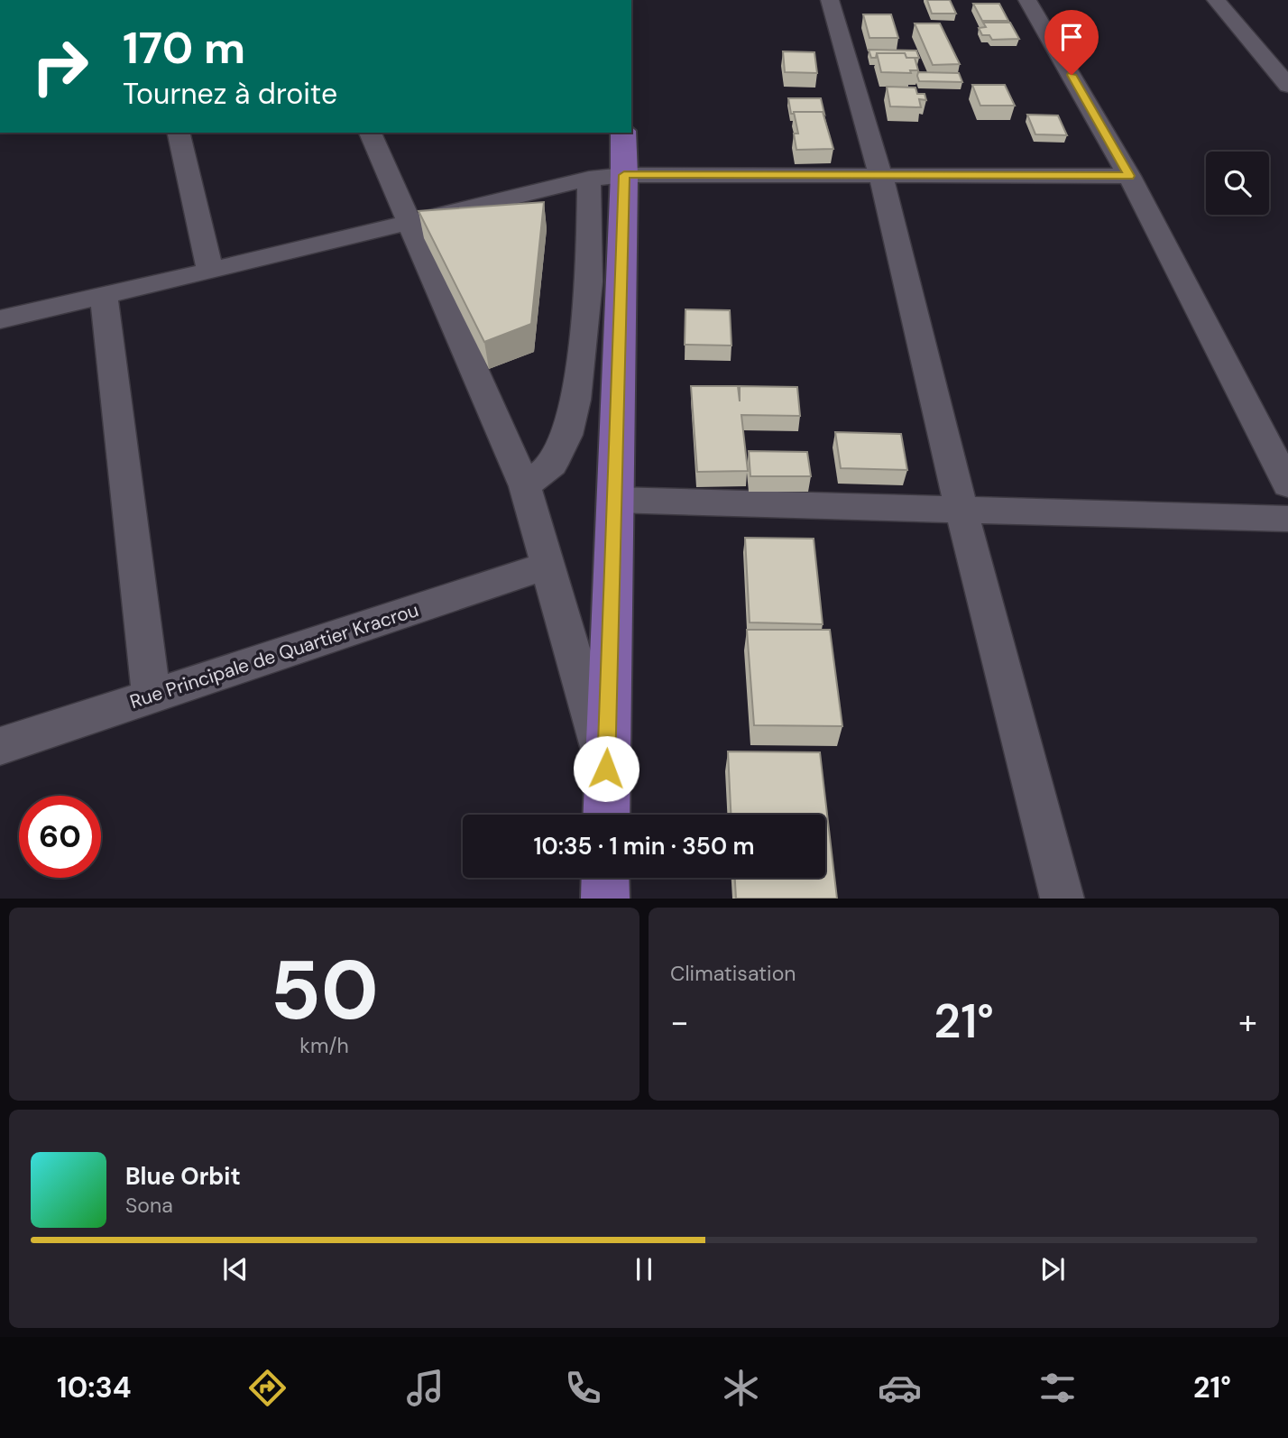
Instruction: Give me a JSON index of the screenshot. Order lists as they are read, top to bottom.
{
  "streets": {
    "street": ["Rue Principale de Quartier Kracrou"]
  },
  "page": {
    "turn": ["170 m", "Tournez à droite"],
    "limit": "60",
    "trip": "10:35 · 1 min · 350 m",
    "tile": [
      ["50", "km/h"],
      "Climatisation"
    ],
    "heat": ["−", "21°", "+"],
    "song": ["Blue Orbit", "Sona"],
    "tabs": ["10:34", "21°"]
  }
}
